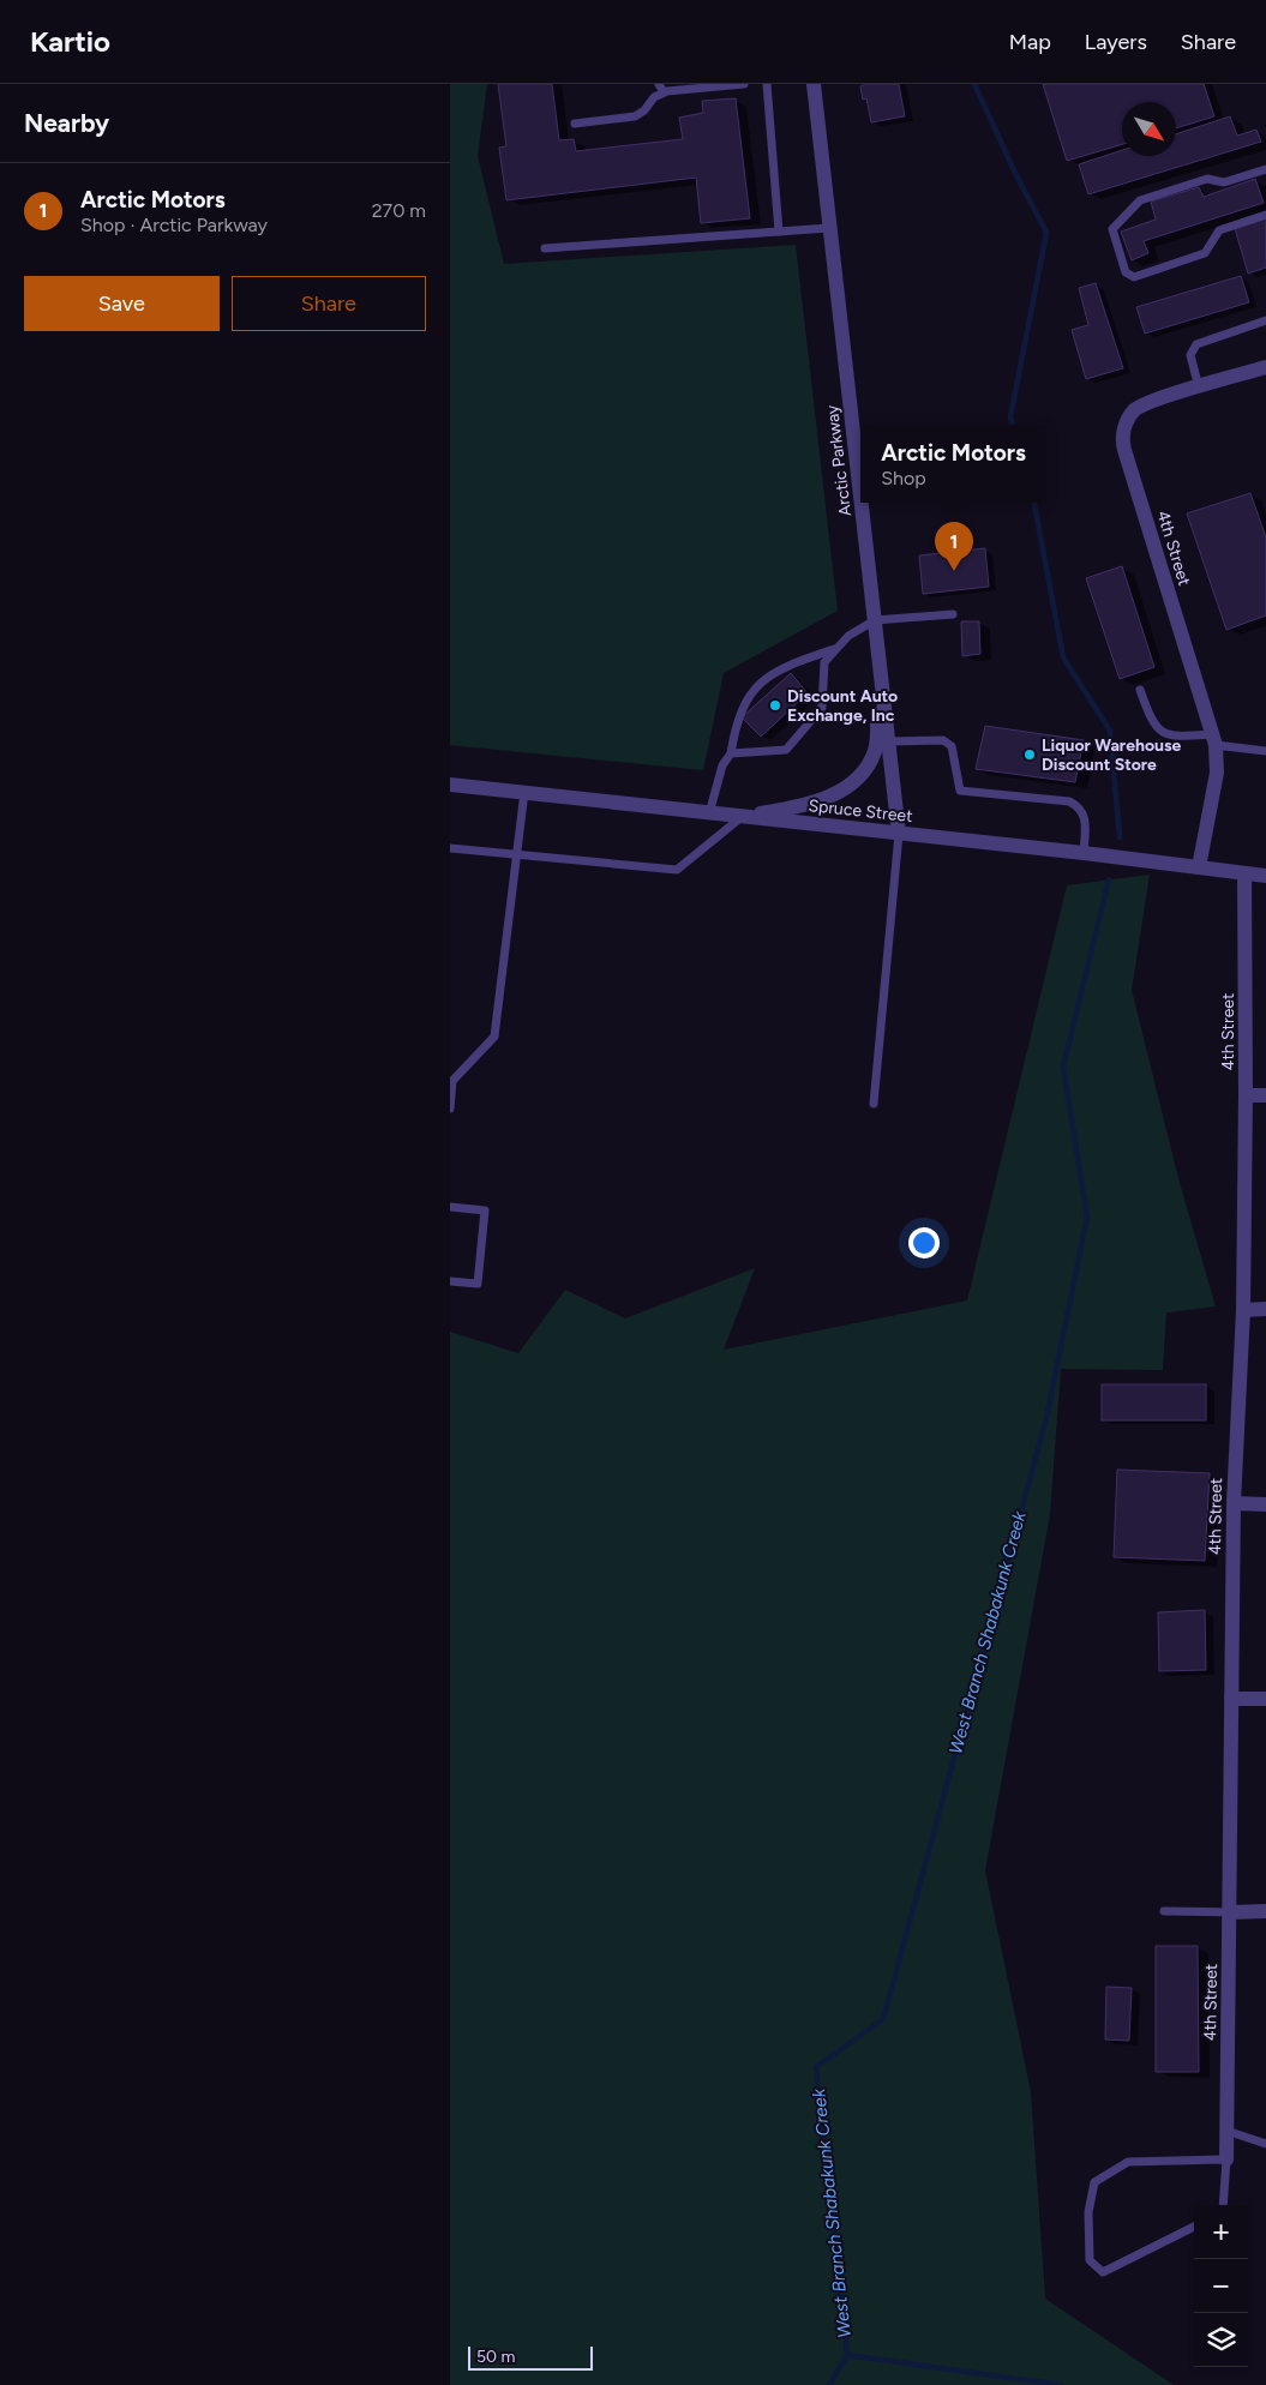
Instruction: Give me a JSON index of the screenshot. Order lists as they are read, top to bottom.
{
  "streets": {
    "street": ["Arctic Parkway", "4th Street", "Spruce Street"]
  },
  "crossings": [
    ["Arctic Parkway", "Spruce Street"],
    ["4th Street", "Spruce Street"]
  ],
  "water": ["West Branch Shabakunk Creek"],
  "places": ["Discount Auto Exchange, Inc", "Liquor Warehouse Discount Store"],
  "scale_bar": "50 m",
  "north": "bottom right",
  "page": {
    "header": "Kartio",
    "nav": ["Map", "Layers", "Share"],
    "heading": "Nearby",
    "list": [
      {
        "mark": "1",
        "name": "Arctic Motors",
        "note": "Shop · Arctic Parkway",
        "value": "270 m"
      }
    ],
    "buttons": ["Save", "Share"],
    "popup": ["Arctic Motors", "Shop"],
    "pins": "1",
    "map_buttons": ["+", "−"],
    "scale": "50 m"
  }
}
